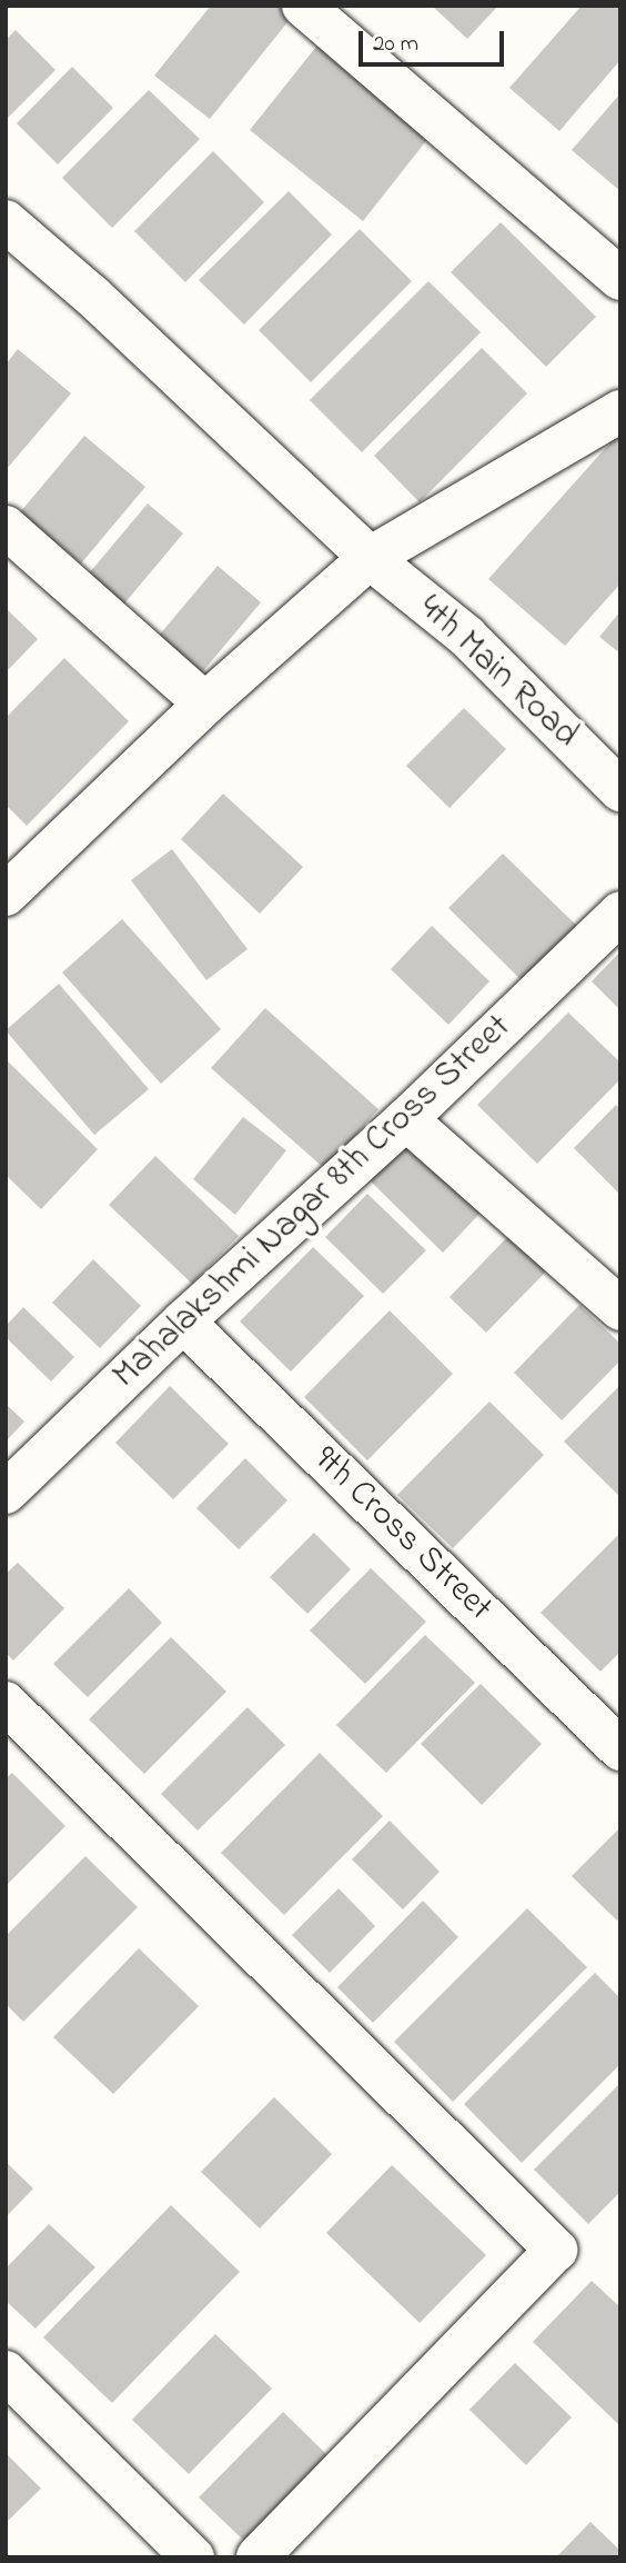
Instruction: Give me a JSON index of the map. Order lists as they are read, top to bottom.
{
  "streets": {
    "street": ["4th Main Road", "Mahalakshmi Nagar 8th Cross Street", "9th Cross Street"]
  },
  "crossings": [
    ["Mahalakshmi Nagar 8th Cross Street", "9th Cross Street"]
  ],
  "scale_bar": "20 m"
}
